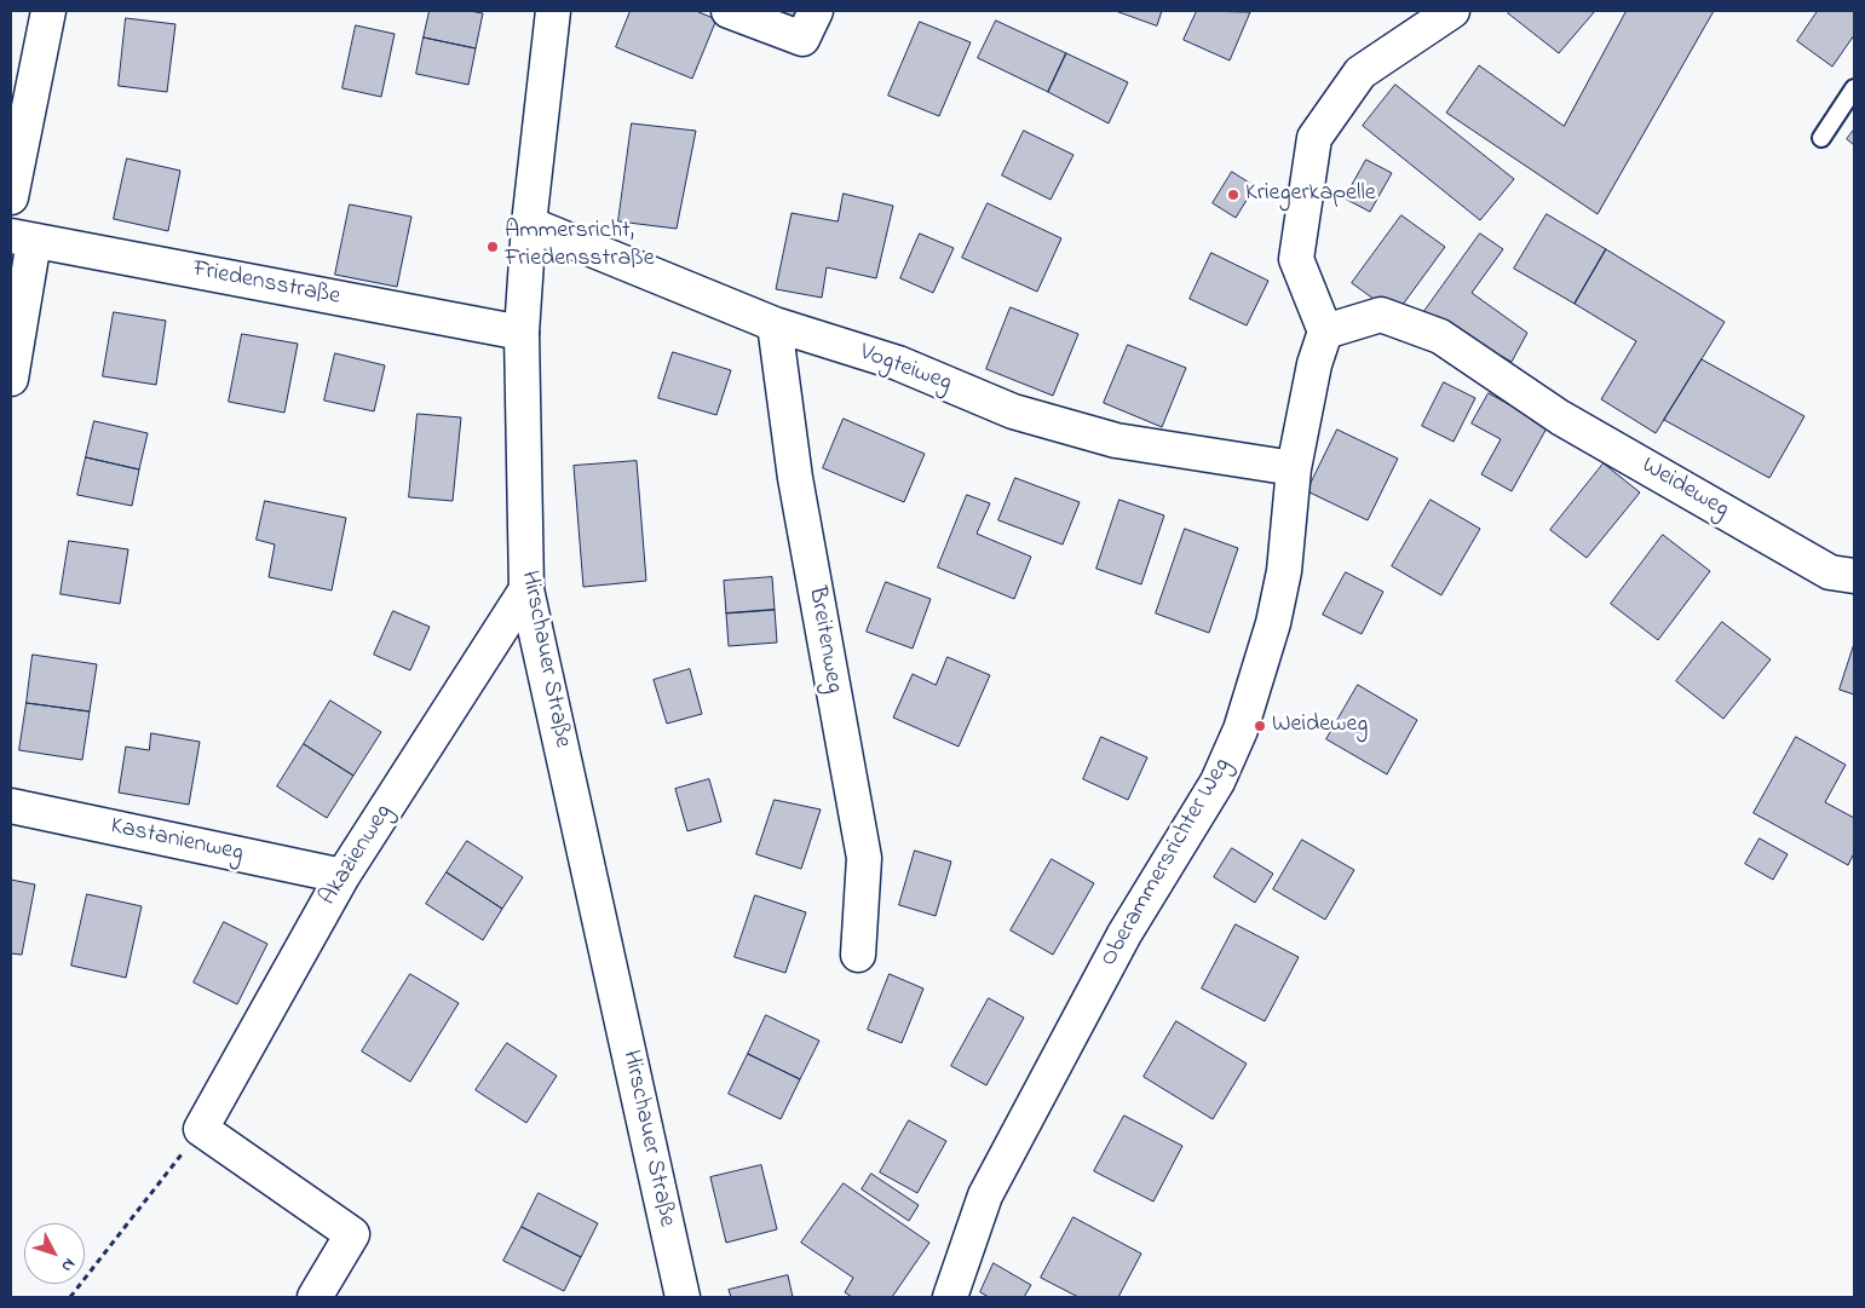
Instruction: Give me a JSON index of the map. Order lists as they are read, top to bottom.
{
  "streets": {
    "street": [
      "Friedensstraße",
      "Vogteiweg",
      "Weideweg",
      "Breitenweg",
      "Hirschauer Straße",
      "Kastanienweg",
      "Akazienweg",
      "Oberammersrichter Weg"
    ]
  },
  "crossings": [
    ["Friedensstraße", "Hirschauer Straße"],
    ["Vogteiweg", "Breitenweg"],
    ["Vogteiweg", "Hirschauer Straße"],
    ["Vogteiweg", "Oberammersrichter Weg"],
    ["Weideweg", "Oberammersrichter Weg"],
    ["Hirschauer Straße", "Akazienweg"],
    ["Kastanienweg", "Akazienweg"]
  ],
  "places": ["Kriegerkapelle", "Ammersricht, Friedensstraße", "Weideweg"],
  "north": "bottom right"
}
